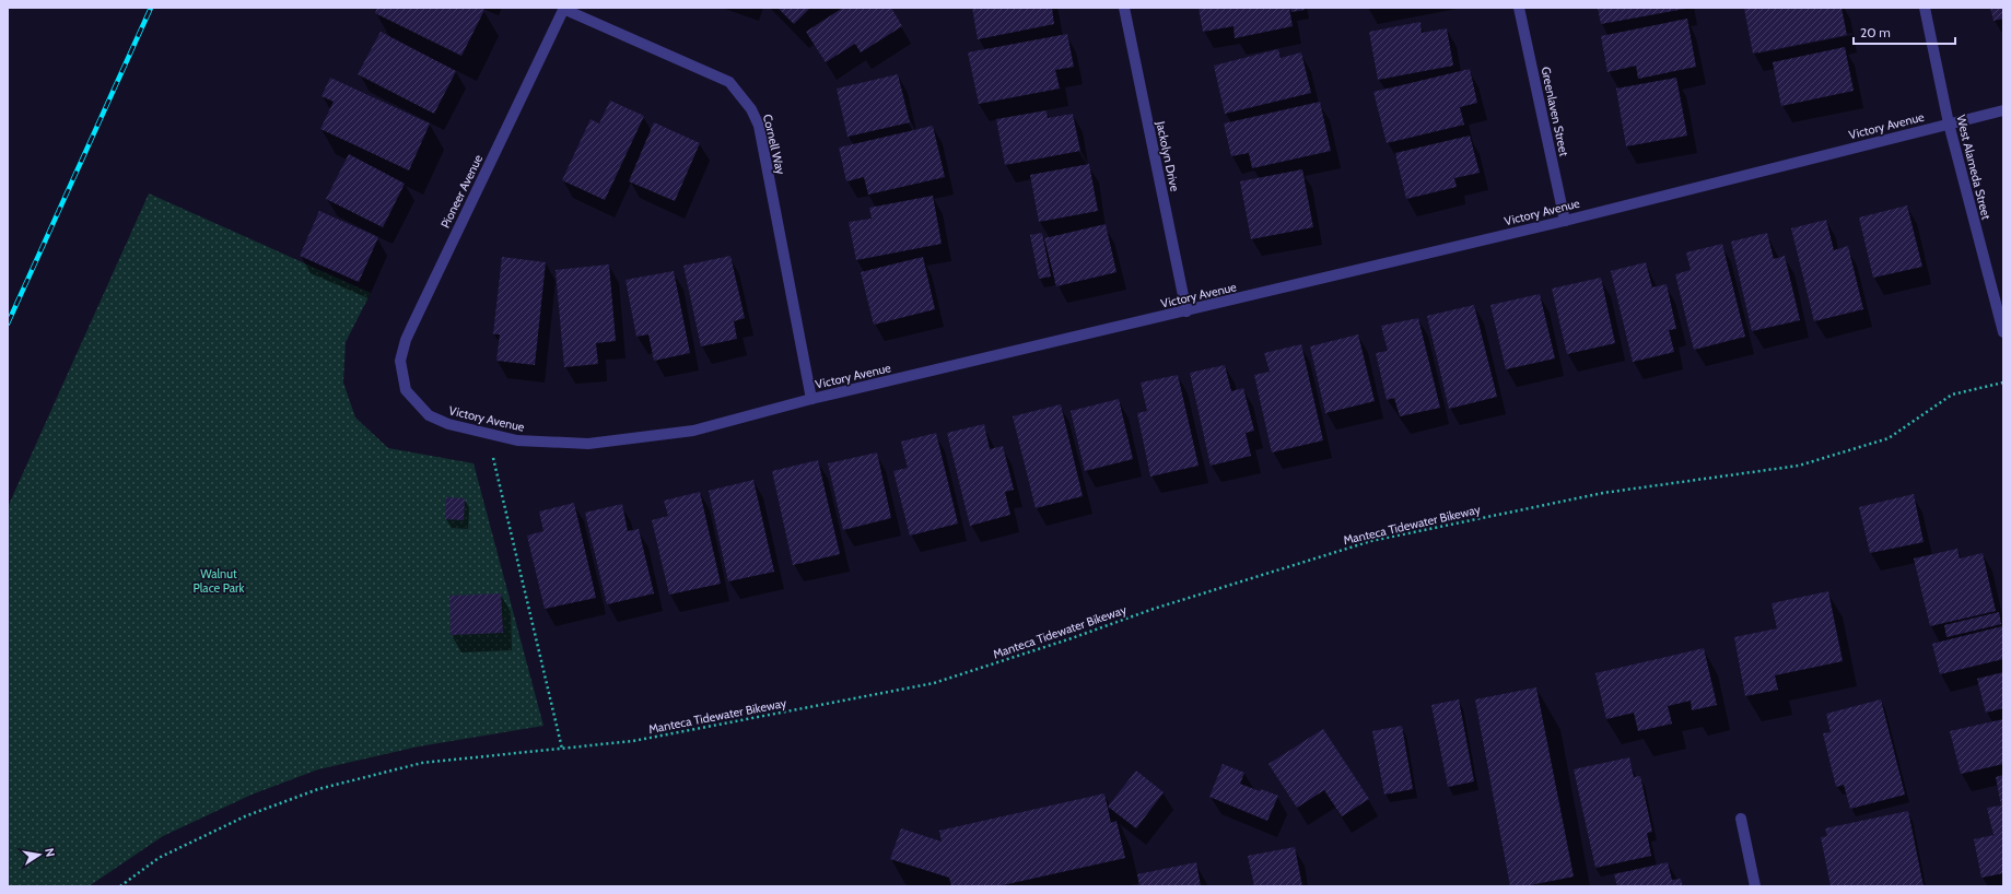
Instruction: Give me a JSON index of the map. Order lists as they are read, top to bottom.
{
  "streets": {
    "street": [
      "Greenlaven Street",
      "Victory Avenue",
      "Cornell Way",
      "Jackolyn Drive",
      "West Alameda Street",
      "Pioneer Avenue"
    ],
    "path": ["Manteca Tidewater Bikeway"]
  },
  "crossings": [
    ["Greenlaven Street", "Victory Avenue"],
    ["Victory Avenue", "Cornell Way"],
    ["Victory Avenue", "Jackolyn Drive"],
    ["Victory Avenue", "West Alameda Street"],
    ["Victory Avenue", "Pioneer Avenue"],
    ["Cornell Way", "Pioneer Avenue"]
  ],
  "parks": ["Walnut Place Park"],
  "scale_bar": "20 m",
  "north": "right"
}
